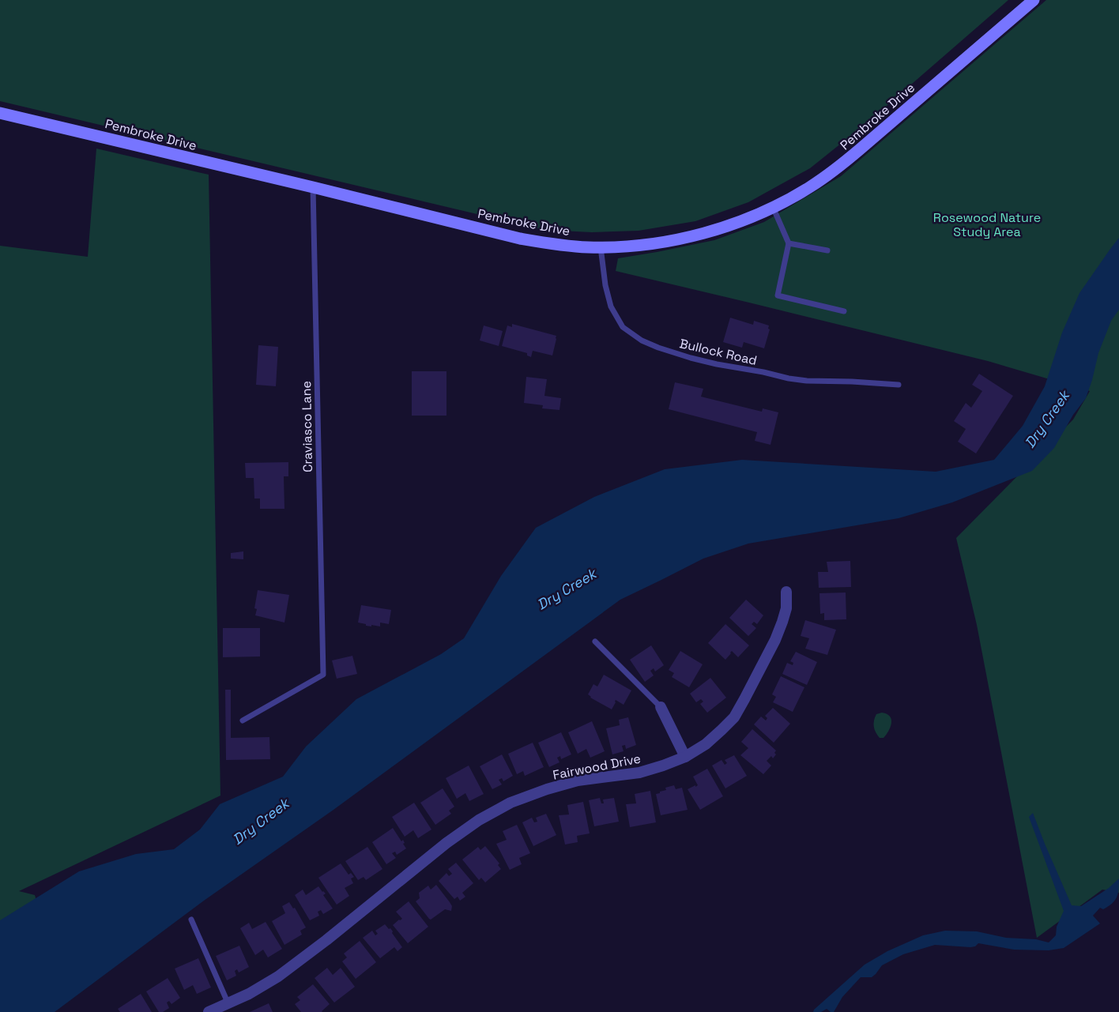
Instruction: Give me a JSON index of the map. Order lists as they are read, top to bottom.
{
  "streets": {
    "street": ["Pembroke Drive", "Fairwood Drive"],
    "lane": ["Bullock Road", "Craviasco Lane"]
  },
  "crossings": [
    ["Pembroke Drive", "Bullock Road"],
    ["Pembroke Drive", "Craviasco Lane"]
  ],
  "water": ["Dry Creek"],
  "parks": ["Rosewood Nature Study Area"]
}
